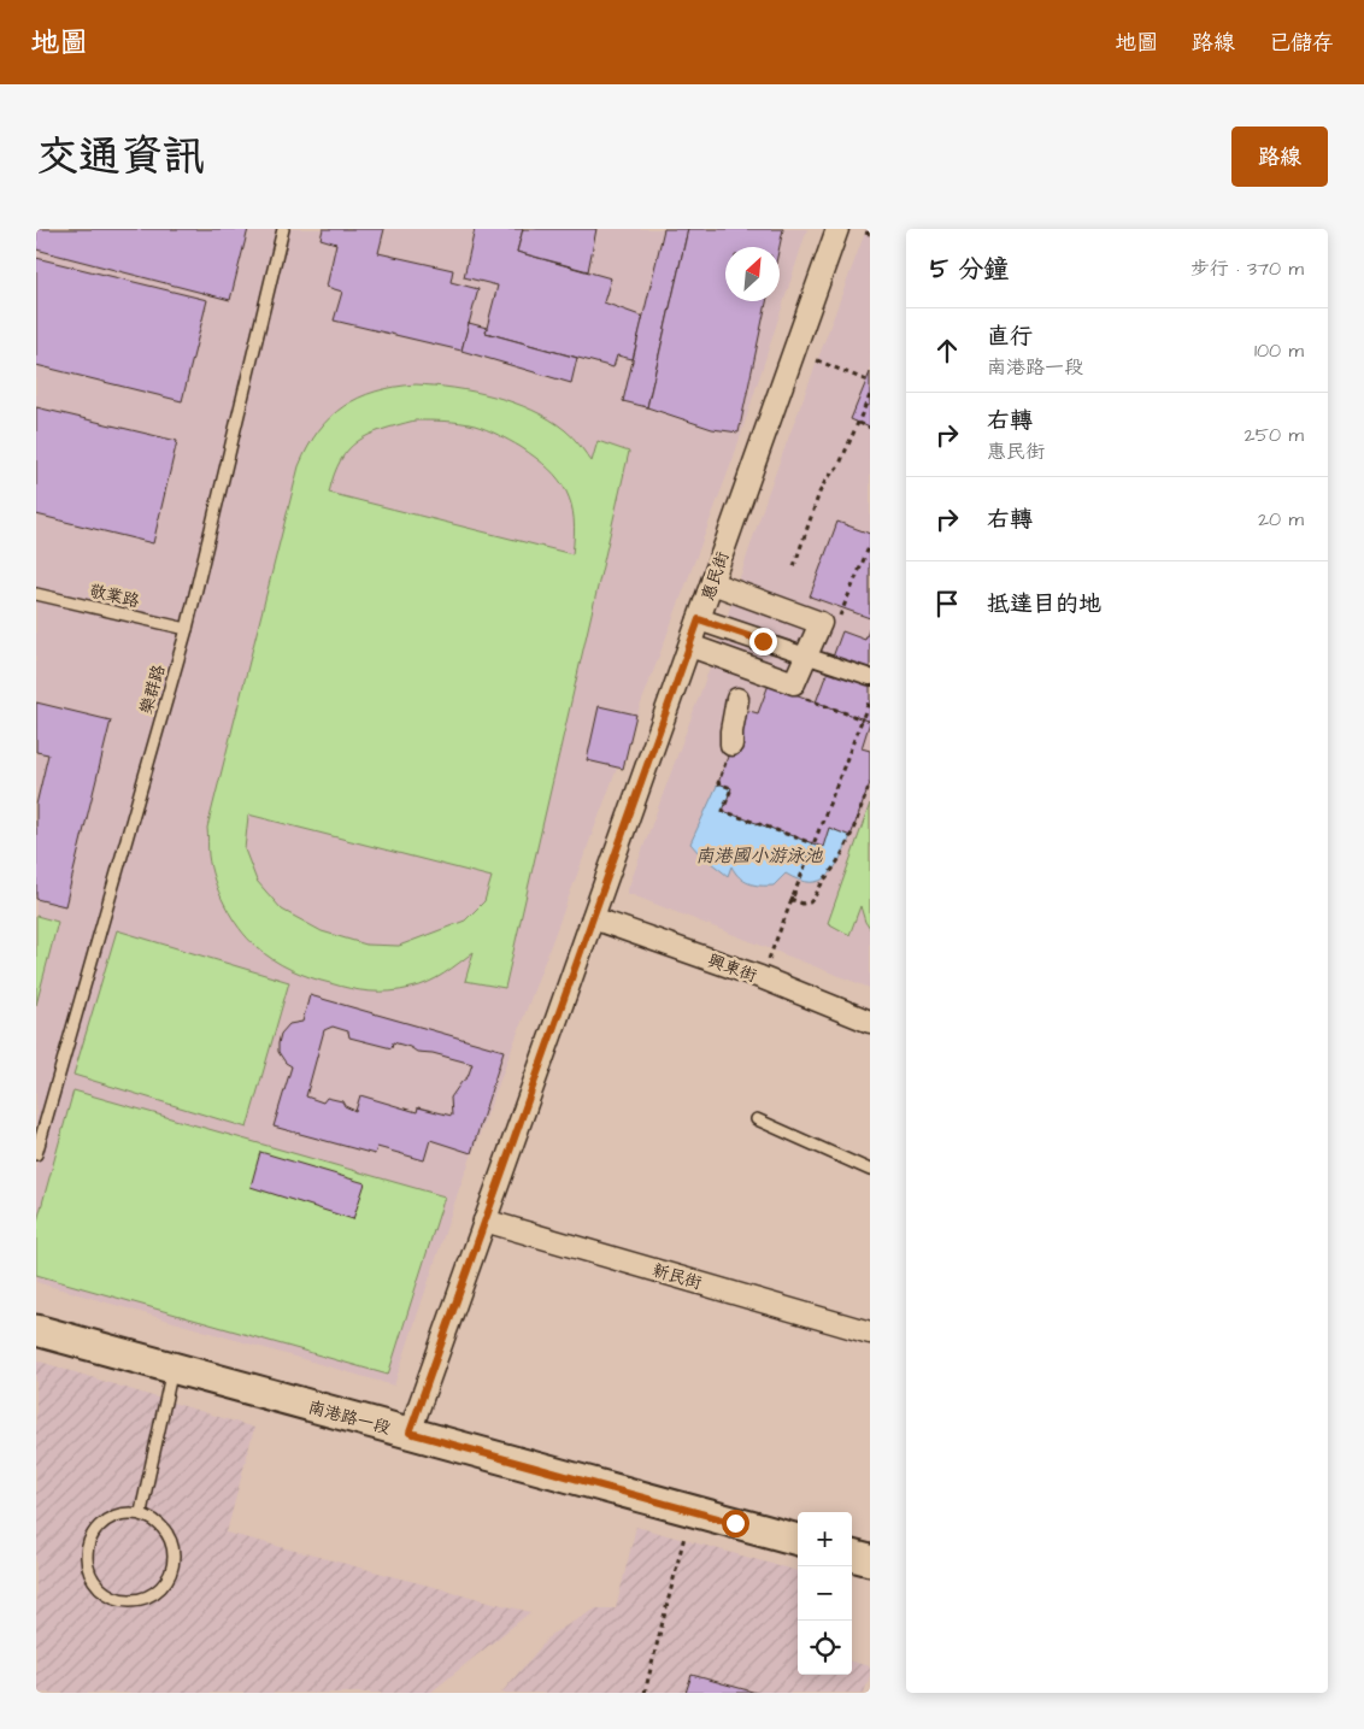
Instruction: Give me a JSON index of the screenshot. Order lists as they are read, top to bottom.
{
  "streets": {
    "main road": ["南港路一段"],
    "street": ["惠民街", "興東街", "新民街"],
    "lane": ["敬業路", "樂群路"]
  },
  "crossings": [
    ["惠民街", "興東街"],
    ["惠民街", "新民街"],
    ["惠民街", "南港路一段"],
    ["敬業路", "樂群路"]
  ],
  "water": ["南港國小游泳池"],
  "north": "top right",
  "page": {
    "header": "地圖",
    "nav": ["地圖", "路線", "已儲存"],
    "title": "交通資訊",
    "buttons": "路線",
    "heading": ["5 分鐘", "步行 · 370 m"],
    "list": [
      ["直行", "南港路一段", "100 m"],
      ["右轉", "惠民街", "250 m"],
      ["右轉", "20 m"],
      "抵達目的地"
    ],
    "map_buttons": ["+", "−"]
  }
}
